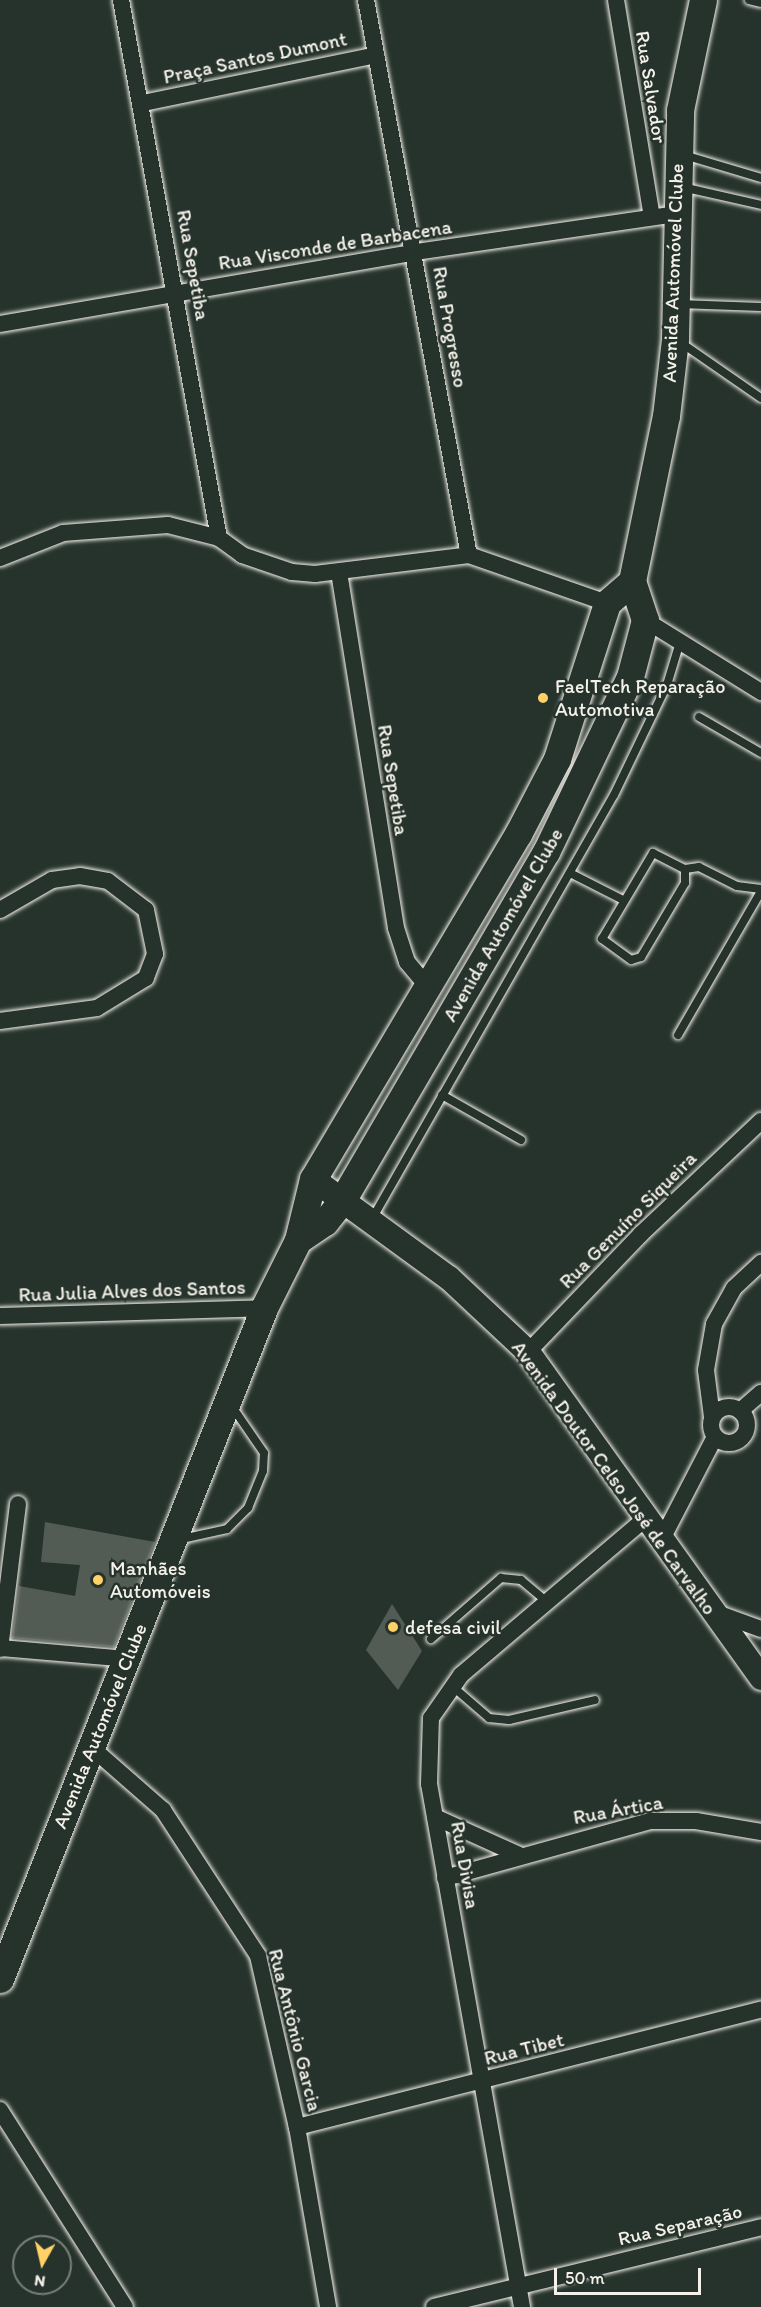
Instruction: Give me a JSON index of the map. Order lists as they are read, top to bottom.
{
  "streets": {
    "main road": ["Avenida Automóvel Clube"],
    "street": [
      "Praça Santos Dumont",
      "Rua Salvador",
      "Rua Visconde de Barbacena",
      "Rua Sepetiba",
      "Rua Progresso",
      "Rua Genuíno Siqueira",
      "Rua Julia Alves dos Santos",
      "Avenida Doutor Celso José de Carvalho",
      "Rua Ártica",
      "Rua Divisa",
      "Rua Antônio Garcia",
      "Rua Tibet",
      "Rua Separação"
    ]
  },
  "crossings": [
    ["Praça Santos Dumont", "Rua Sepetiba"],
    ["Praça Santos Dumont", "Rua Progresso"],
    ["Rua Salvador", "Rua Visconde de Barbacena"],
    ["Rua Visconde de Barbacena", "Rua Sepetiba"],
    ["Rua Visconde de Barbacena", "Avenida Automóvel Clube"],
    ["Rua Visconde de Barbacena", "Rua Progresso"],
    ["Rua Sepetiba", "Avenida Automóvel Clube"],
    ["Avenida Automóvel Clube", "Rua Julia Alves dos Santos"],
    ["Avenida Automóvel Clube", "Avenida Doutor Celso José de Carvalho"],
    ["Avenida Automóvel Clube", "Rua Antônio Garcia"],
    ["Rua Genuíno Siqueira", "Avenida Doutor Celso José de Carvalho"],
    ["Avenida Doutor Celso José de Carvalho", "Rua Divisa"],
    ["Rua Ártica", "Rua Divisa"],
    ["Rua Divisa", "Rua Tibet"],
    ["Rua Divisa", "Rua Separação"],
    ["Rua Antônio Garcia", "Rua Tibet"]
  ],
  "places": ["FaelTech Reparação Automotiva", "Manhães Automóveis", "defesa civil"],
  "scale_bar": "50 m",
  "north": "bottom"
}
